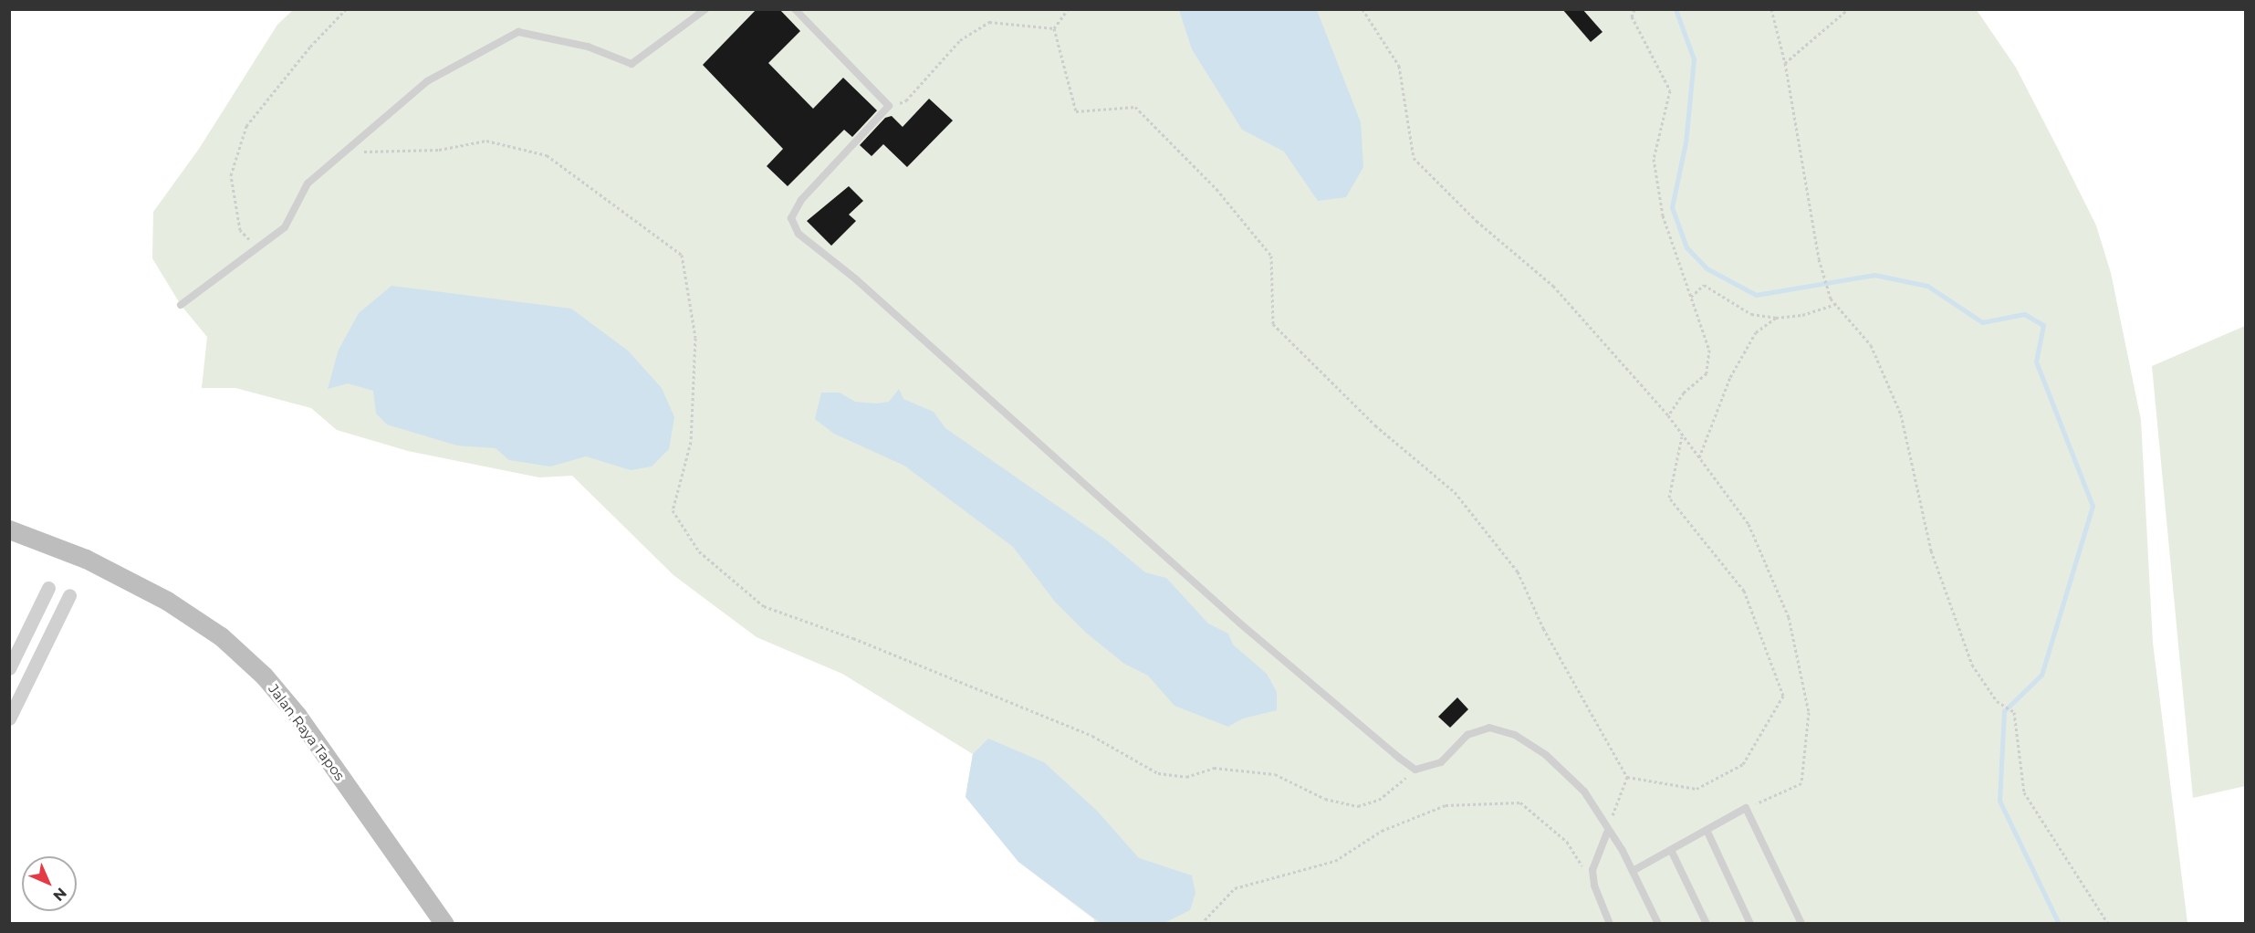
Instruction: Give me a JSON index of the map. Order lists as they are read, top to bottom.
{
  "streets": {
    "main road": ["Jalan Raya Tapos"]
  },
  "north": "bottom right"
}
